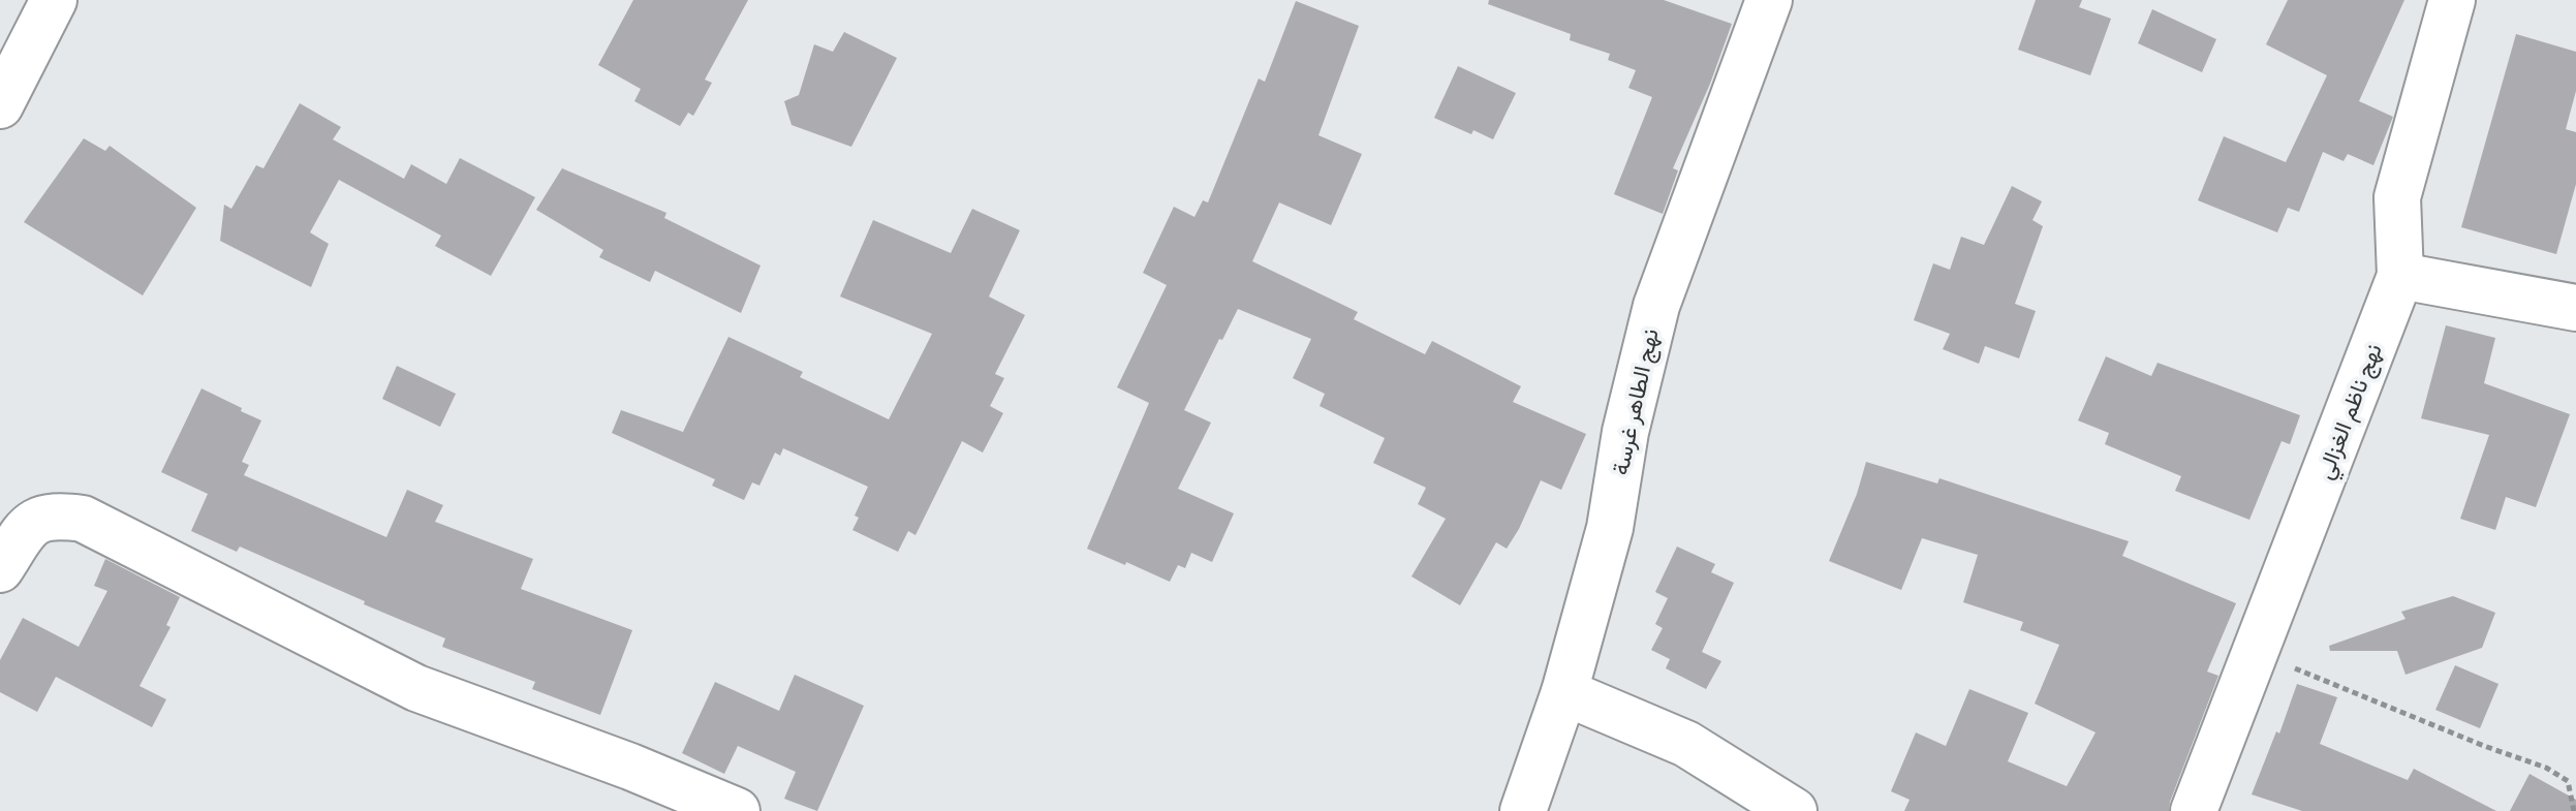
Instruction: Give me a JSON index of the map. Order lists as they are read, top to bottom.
{
  "streets": {
    "street": ["نهج الطاهر غرسة", "نهج ناظم الغزالي"]
  }
}
